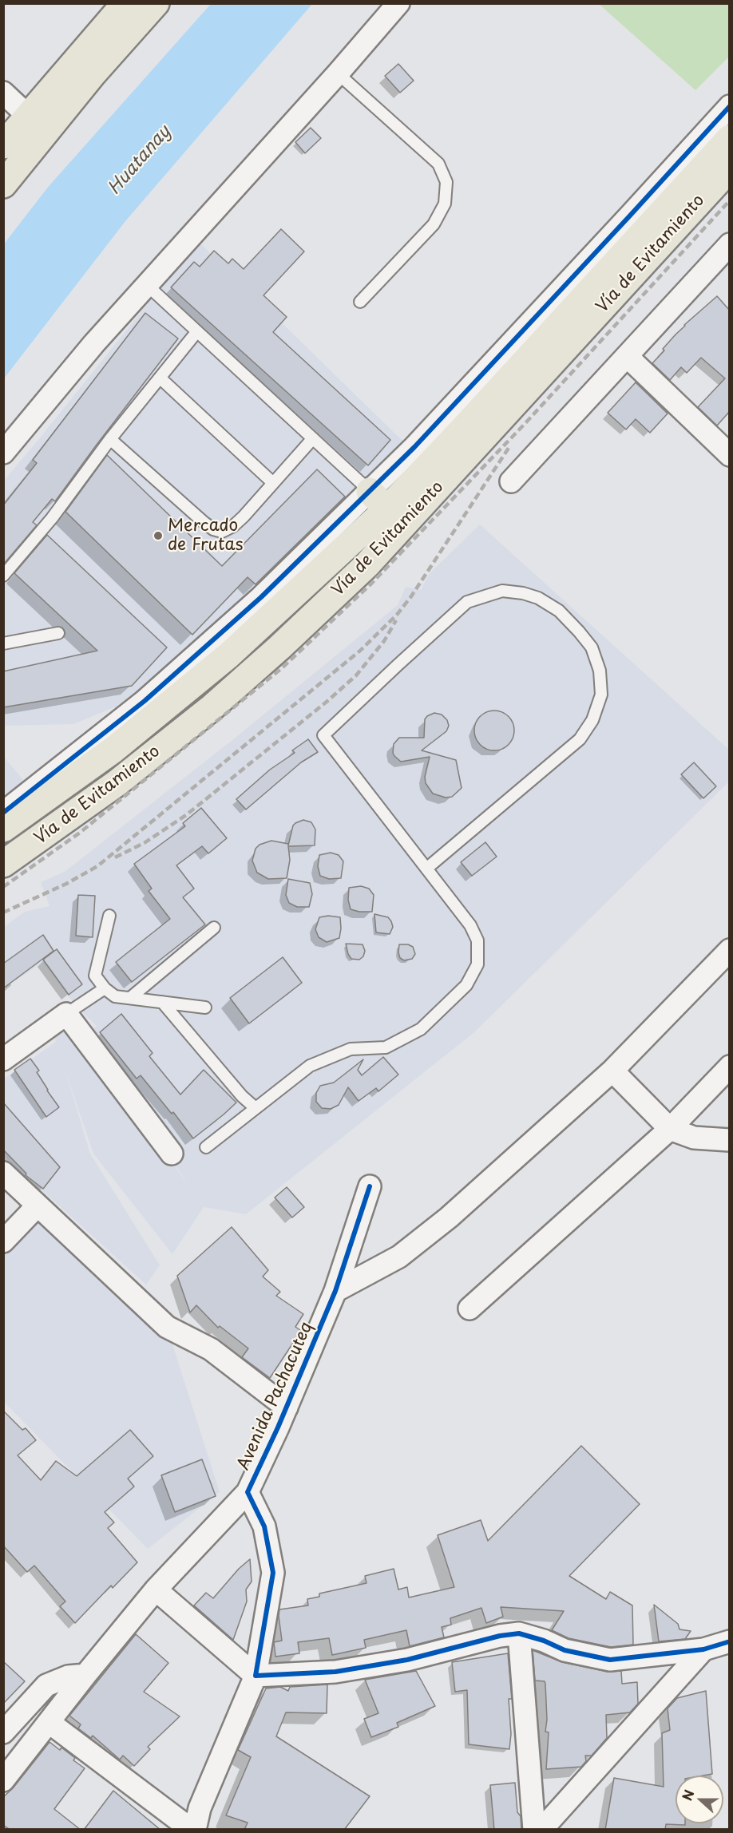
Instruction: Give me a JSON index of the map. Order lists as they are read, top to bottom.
{
  "streets": {
    "main road": ["Vía de Evitamiento"],
    "street": ["Avenida Pachacuteq"]
  },
  "water": ["Huatanay"],
  "places": ["Mercado de Frutas"],
  "north": "left"
}
